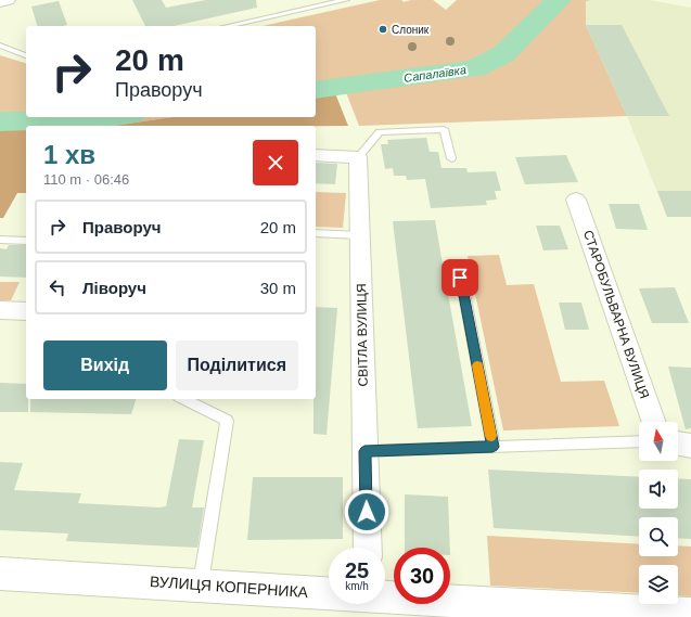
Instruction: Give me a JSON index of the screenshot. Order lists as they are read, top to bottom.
{
  "streets": {
    "street": ["СТАРОБУЛЬВАРНА ВУЛИЦЯ", "СВІТЛА ВУЛИЦЯ", "ВУЛИЦЯ КОПЕРНИКА"]
  },
  "water": ["Сапалаївка"],
  "places": ["Слоник"],
  "north": "top",
  "page": {
    "turn": ["20 m", "Праворуч"],
    "heading": ["1 хв", "110 m · 06:46"],
    "list": [
      {
        "name": "Праворуч",
        "value": "20 m"
      },
      {
        "name": "Ліворуч",
        "value": "30 m"
      }
    ],
    "buttons": ["Вихід", "Поділитися"],
    "speed": "25 km/h",
    "limit": "30"
  }
}
